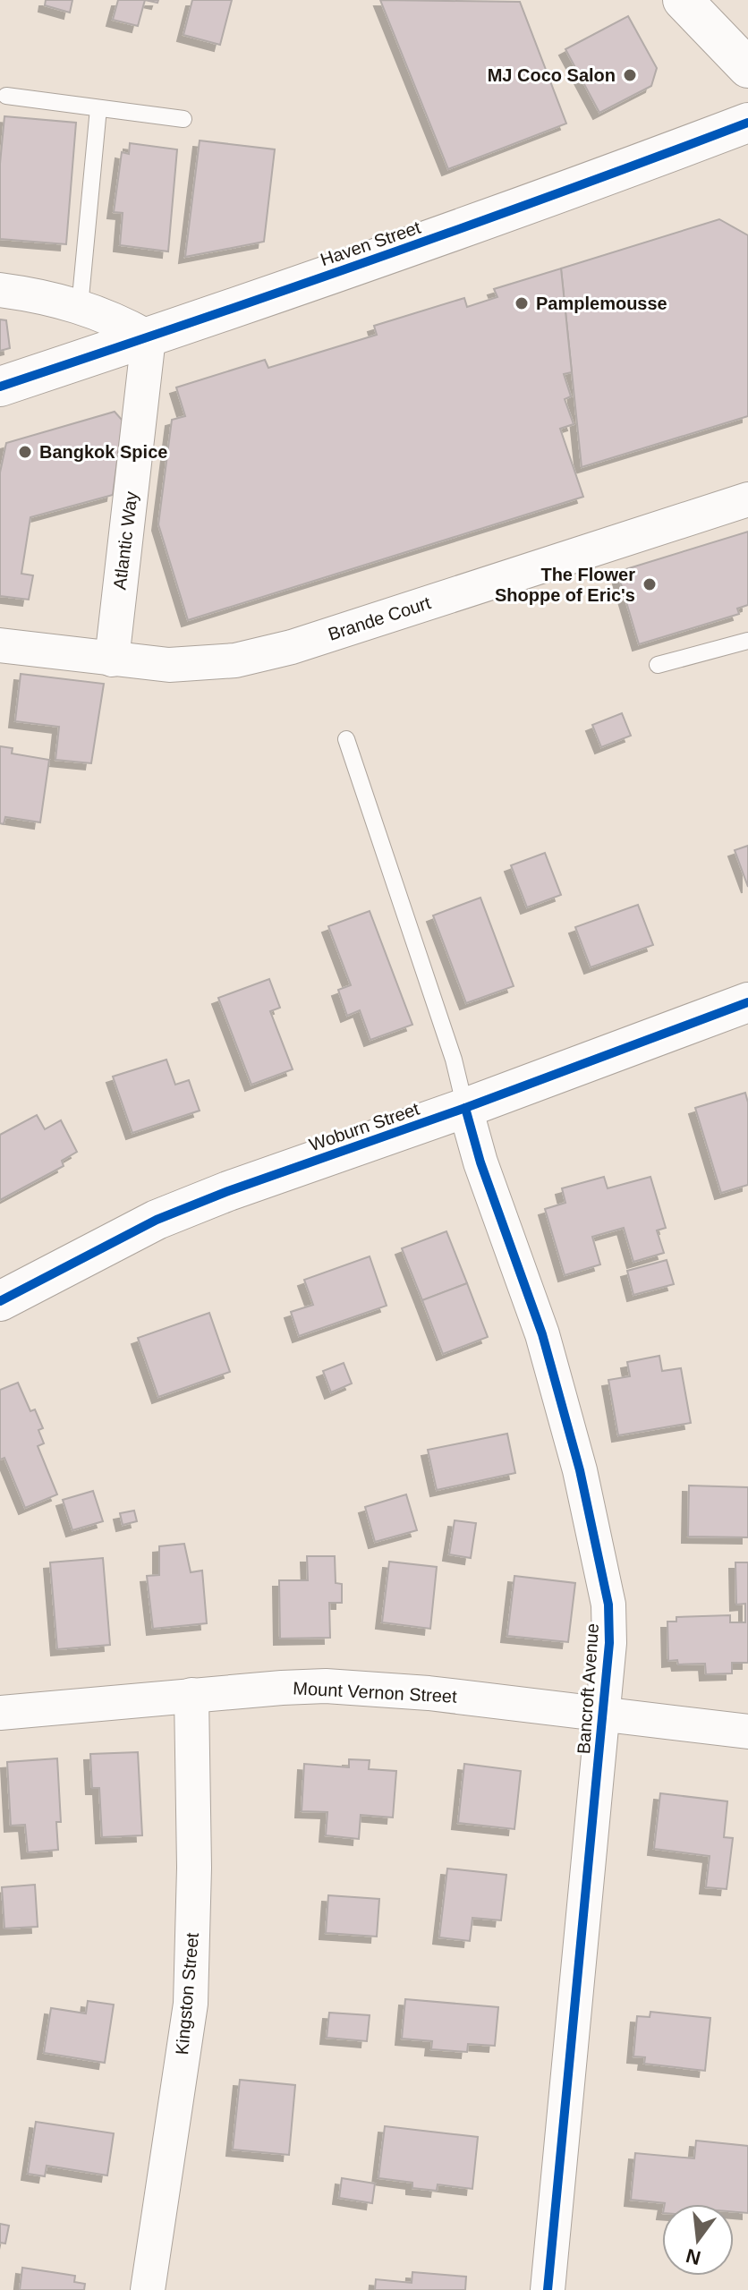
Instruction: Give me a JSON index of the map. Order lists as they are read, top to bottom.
{
  "streets": {
    "street": [
      "Haven Street",
      "Atlantic Way",
      "Brande Court",
      "Woburn Street",
      "Bancroft Avenue",
      "Mount Vernon Street",
      "Kingston Street"
    ]
  },
  "crossings": [
    ["Haven Street", "Atlantic Way"],
    ["Atlantic Way", "Brande Court"],
    ["Woburn Street", "Bancroft Avenue"],
    ["Bancroft Avenue", "Mount Vernon Street"],
    ["Mount Vernon Street", "Kingston Street"]
  ],
  "places": [
    "MJ Coco Salon",
    "Pamplemousse",
    "Bangkok Spice",
    "The Flower Shoppe of Eric's"
  ],
  "north": "bottom"
}
